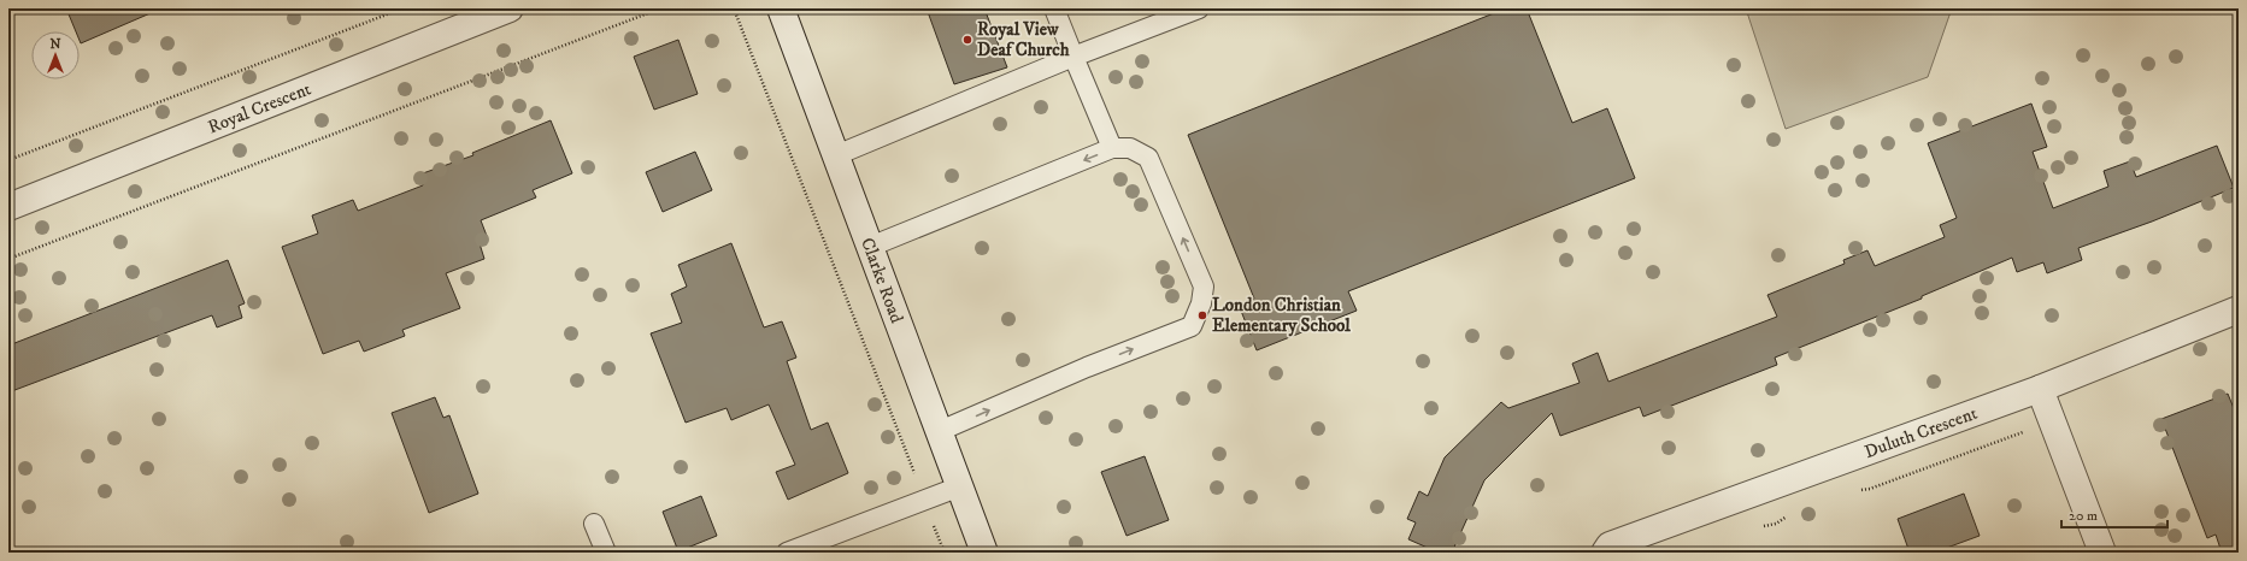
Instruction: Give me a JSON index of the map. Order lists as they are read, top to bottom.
{
  "streets": {
    "street": ["Royal Crescent", "Clarke Road", "Duluth Crescent"]
  },
  "places": ["Royal View Deaf Church", "London Christian Elementary School"],
  "scale_bar": "20 m",
  "north": "top"
}
